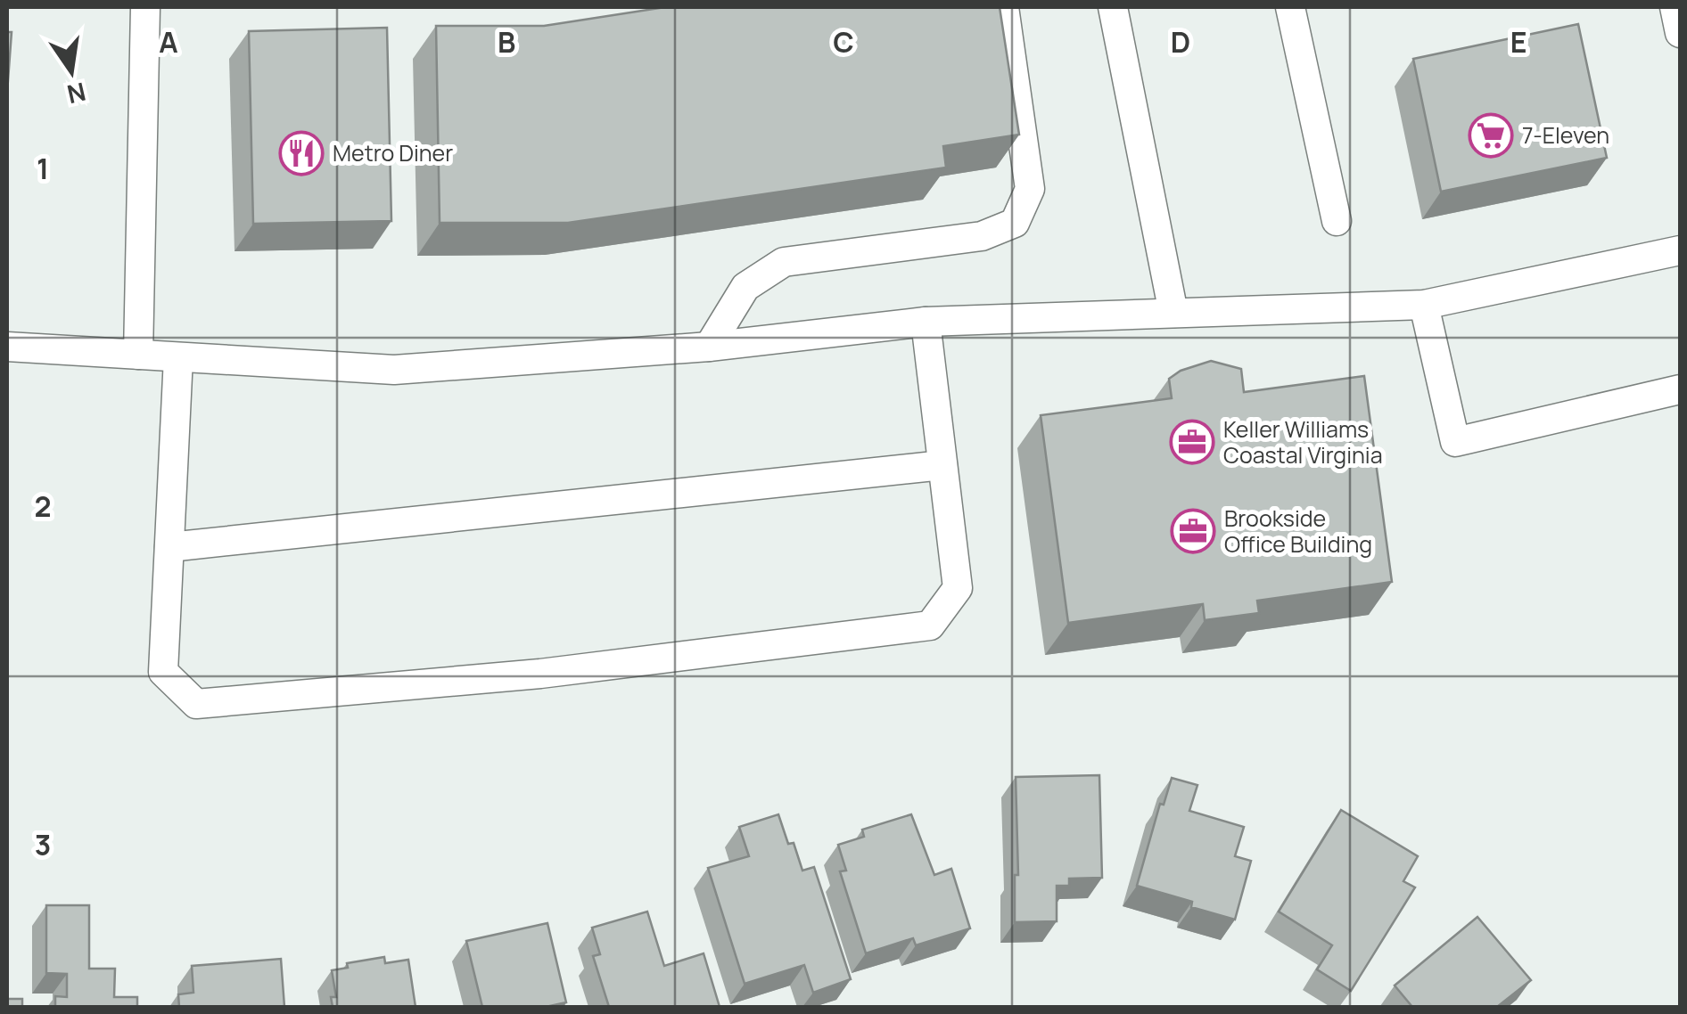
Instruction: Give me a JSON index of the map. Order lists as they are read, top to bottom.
{
  "places": {
    "supermarket": ["7-Eleven"],
    "restaurant": ["Metro Diner"],
    "office": ["Keller Williams Coastal Virginia", "Brookside Office Building"]
  },
  "north": "bottom",
  "grid": {
    "columns": [
      "A",
      "B",
      "C",
      "D",
      "E"
    ],
    "rows": ["1", "2", "3"]
  }
}
